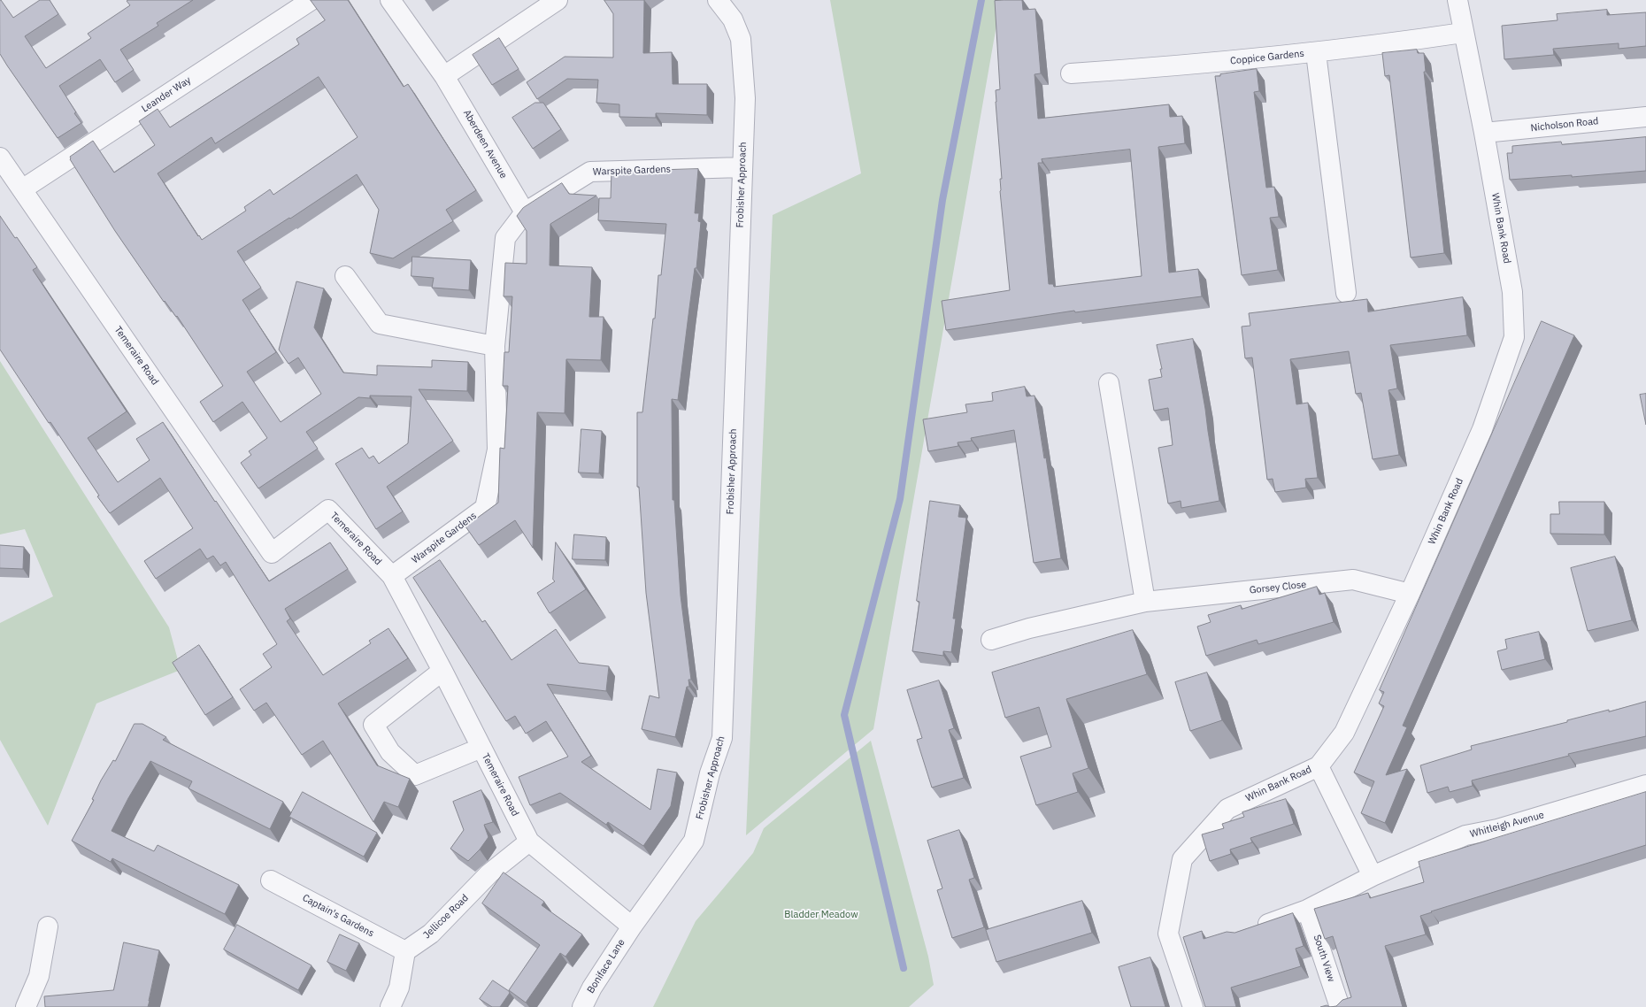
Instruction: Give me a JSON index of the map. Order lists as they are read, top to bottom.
{
  "streets": {
    "street": [
      "Coppice Gardens",
      "Leander Way",
      "Nicholson Road",
      "Aberdeen Avenue",
      "Warspite Gardens",
      "Frobisher Approach",
      "Whin Bank Road",
      "Temeraire Road",
      "Gorsey Close",
      "Whitleigh Avenue",
      "Captain's Gardens",
      "Jellicoe Road",
      "South View",
      "Boniface Lane"
    ]
  },
  "crossings": [
    ["Coppice Gardens", "Whin Bank Road"],
    ["Leander Way", "Temeraire Road"],
    ["Nicholson Road", "Whin Bank Road"],
    ["Aberdeen Avenue", "Warspite Gardens"],
    ["Warspite Gardens", "Frobisher Approach"],
    ["Warspite Gardens", "Temeraire Road"],
    ["Frobisher Approach", "Temeraire Road"],
    ["Frobisher Approach", "Boniface Lane"],
    ["Whin Bank Road", "Gorsey Close"],
    ["Temeraire Road", "Jellicoe Road"],
    ["Temeraire Road", "Boniface Lane"],
    ["Whitleigh Avenue", "South View"],
    ["Captain's Gardens", "Jellicoe Road"]
  ],
  "parks": ["Bladder Meadow"]
}
